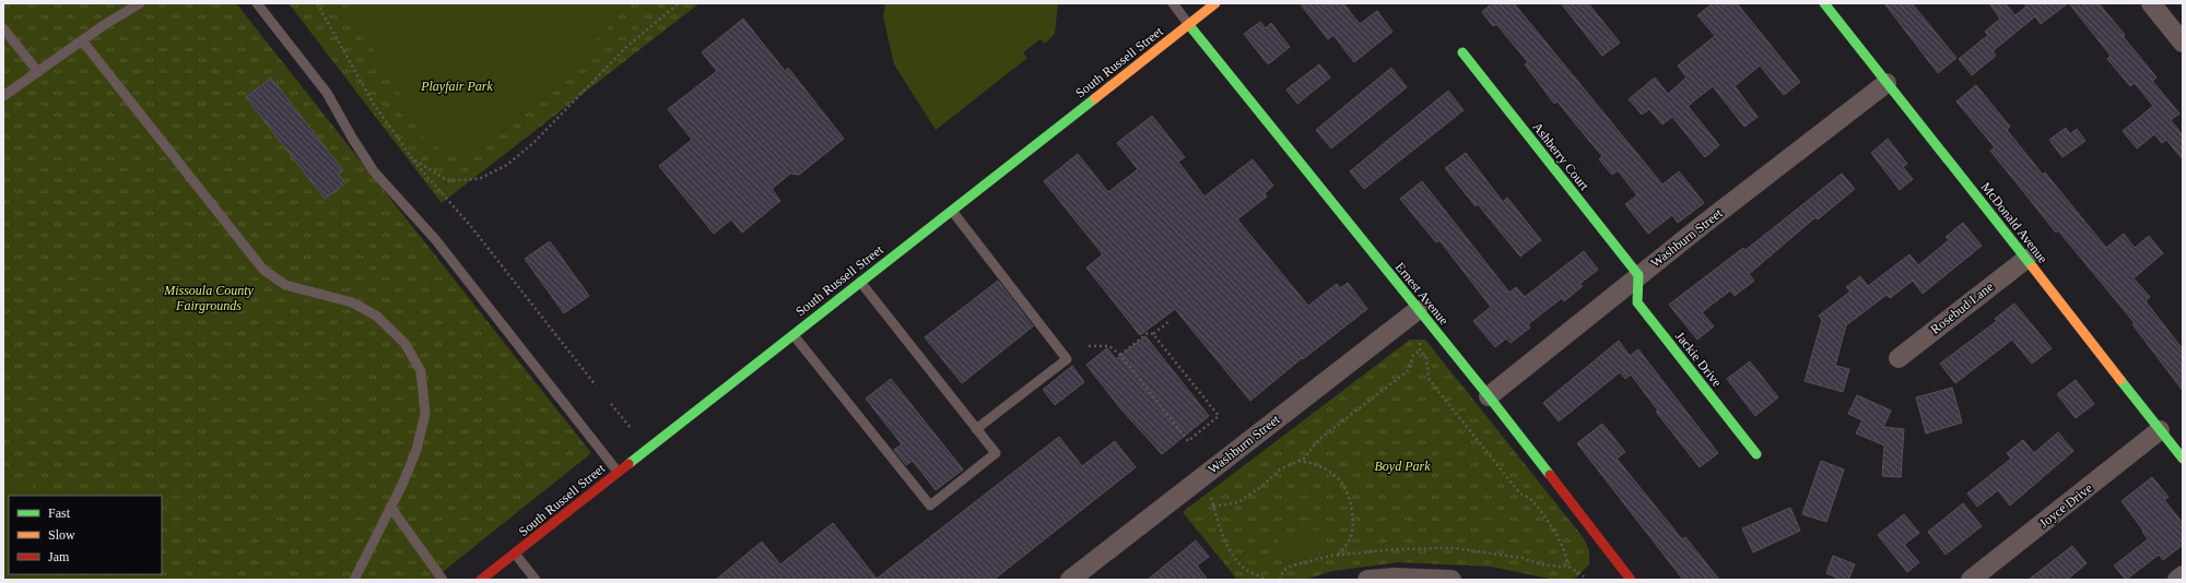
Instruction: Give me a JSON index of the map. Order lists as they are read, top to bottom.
{
  "streets": {
    "street": [
      "South Russell Street",
      "Ashberry Court",
      "McDonald Avenue",
      "Washburn Street",
      "Ernest Avenue",
      "Rosebud Lane",
      "Jackie Drive",
      "Joyce Drive"
    ]
  },
  "crossings": [
    ["South Russell Street", "Ernest Avenue"],
    ["Ashberry Court", "Washburn Street"],
    ["Ashberry Court", "Jackie Drive"],
    ["McDonald Avenue", "Washburn Street"],
    ["McDonald Avenue", "Rosebud Lane"],
    ["McDonald Avenue", "Joyce Drive"],
    ["Washburn Street", "Ernest Avenue"],
    ["Washburn Street", "Jackie Drive"]
  ],
  "parks": ["Playfair Park", "Missoula County Fairgrounds", "Boyd Park"],
  "legend": ["Fast", "Slow", "Jam"]
}
